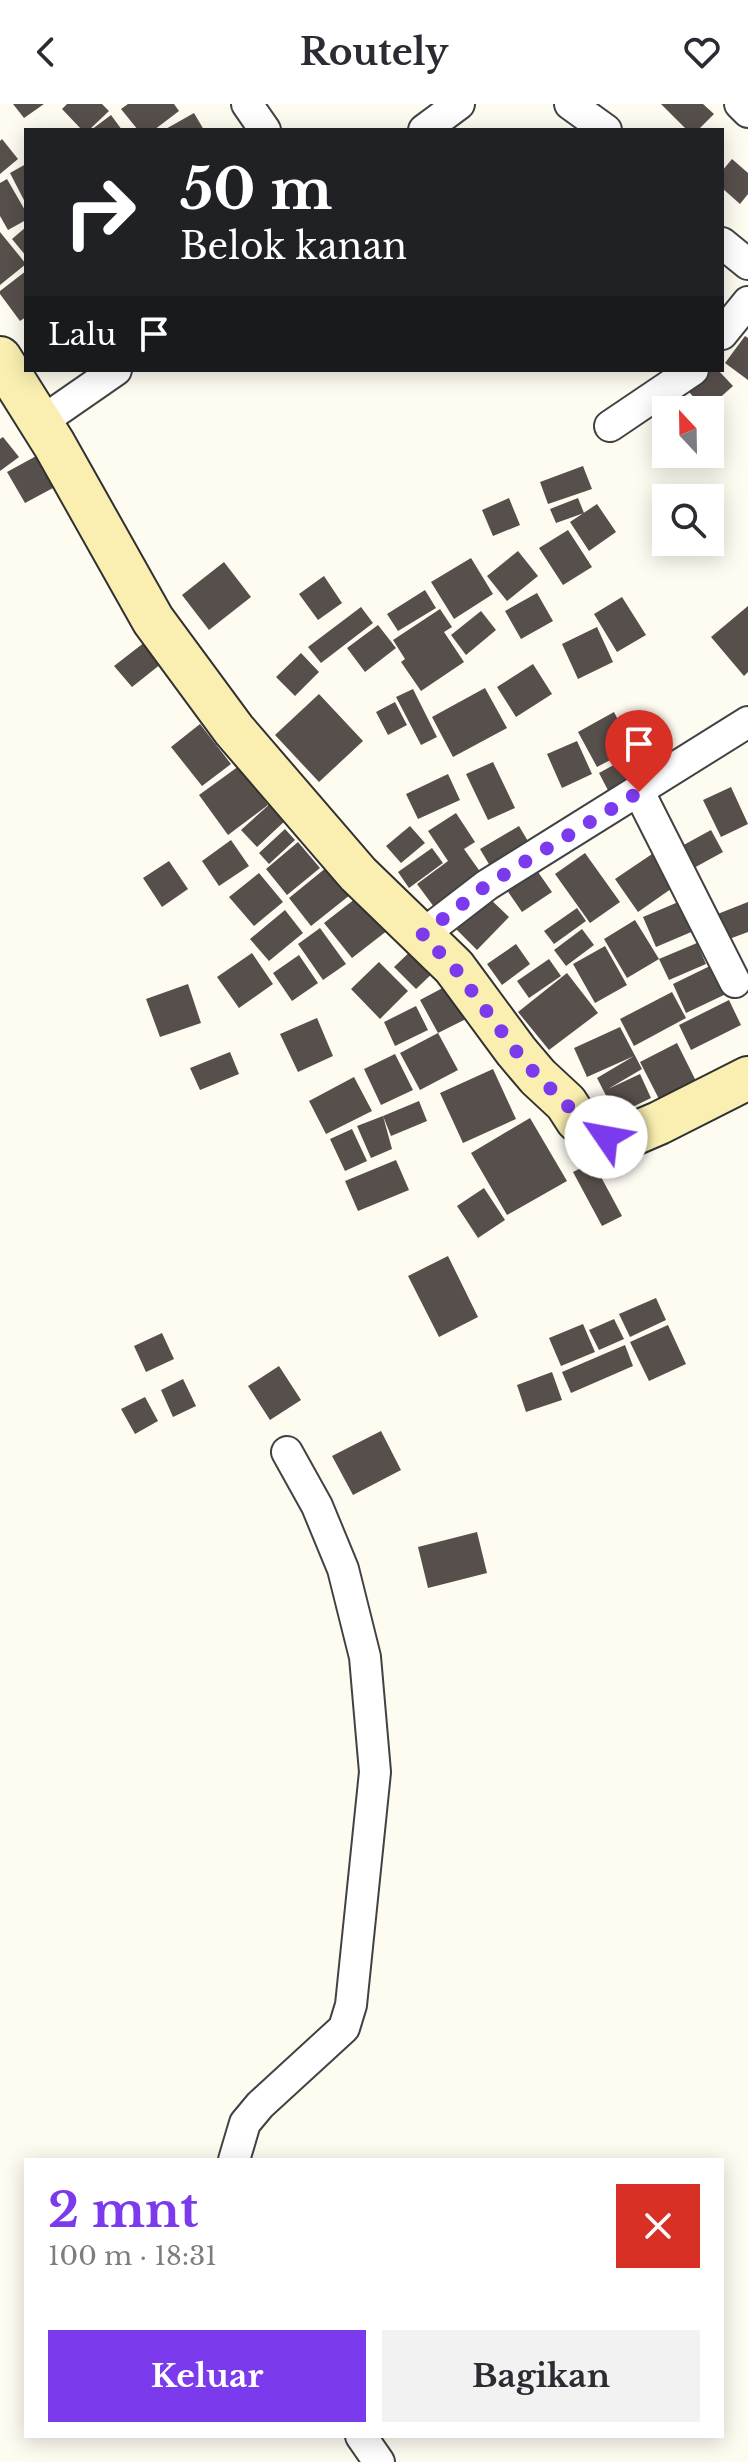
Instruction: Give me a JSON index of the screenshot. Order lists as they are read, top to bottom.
{
  "north": "top",
  "page": {
    "header": "Routely",
    "turn": ["50 m", "Belok kanan"],
    "then": "Lalu",
    "heading": ["2 mnt", "100 m · 18:31"],
    "buttons": ["Keluar", "Bagikan"]
  }
}
